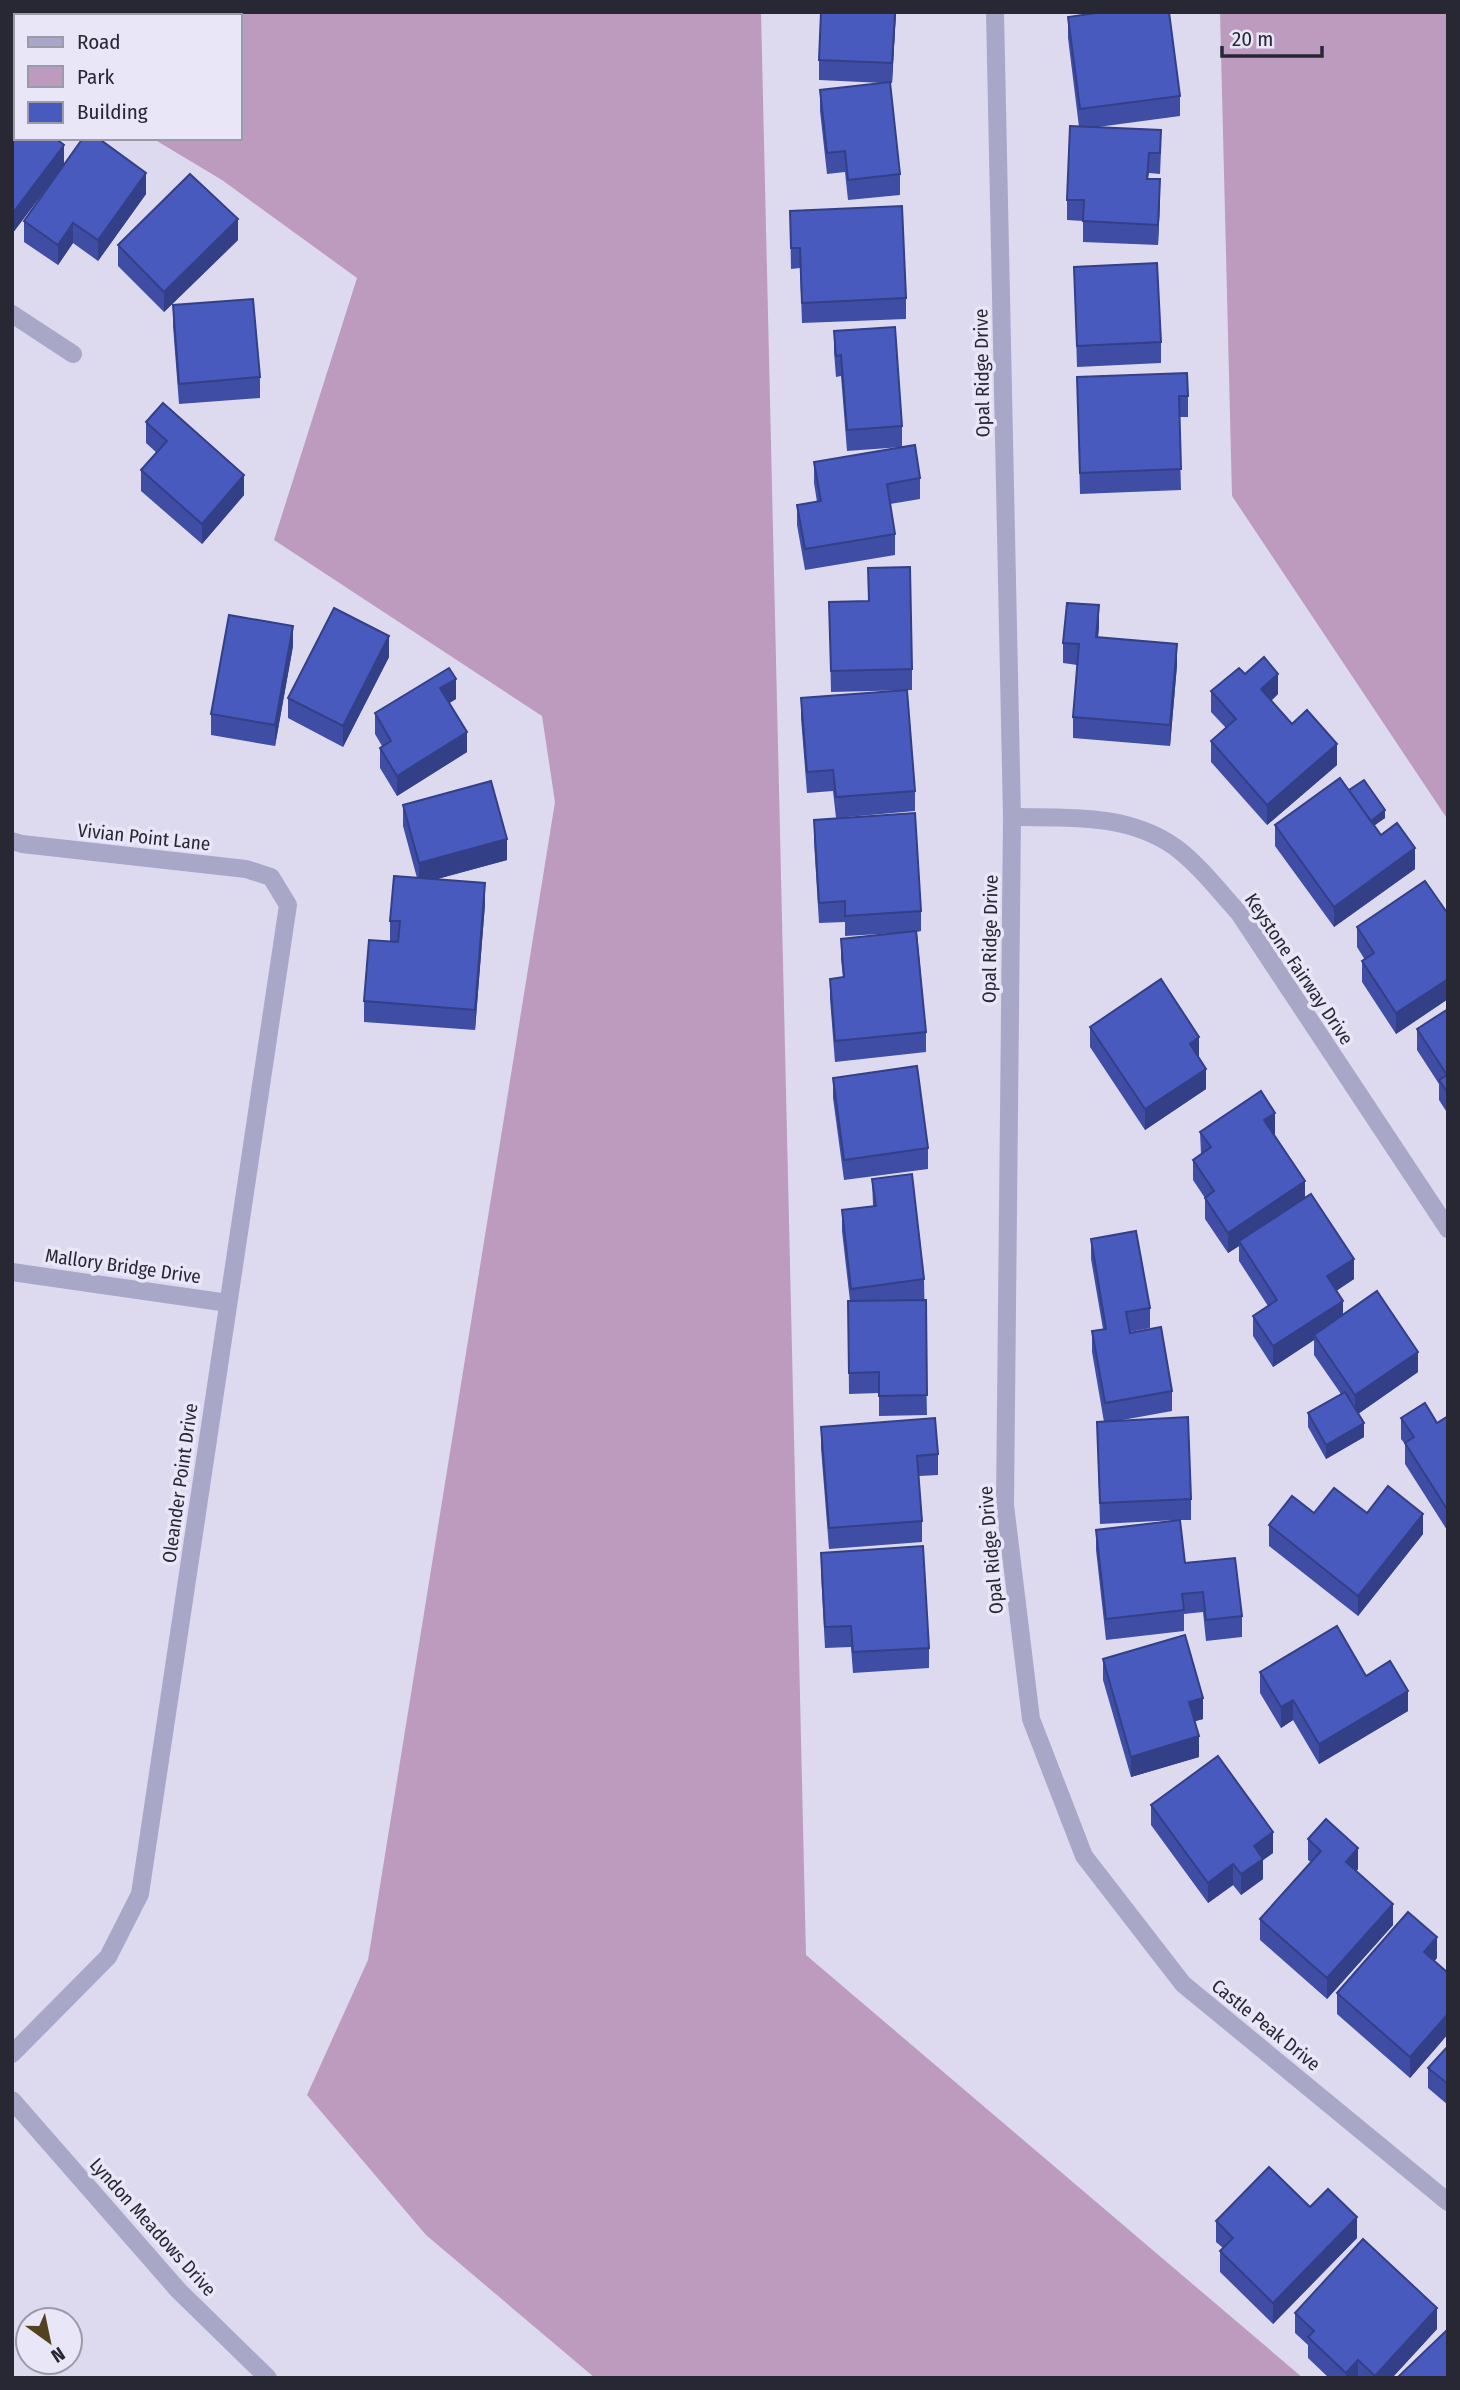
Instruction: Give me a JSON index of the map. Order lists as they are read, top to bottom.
{
  "streets": {
    "street": [
      "Opal Ridge Drive",
      "Vivian Point Lane",
      "Keystone Fairway Drive",
      "Mallory Bridge Drive",
      "Oleander Point Drive",
      "Castle Peak Drive",
      "Lyndon Meadows Drive"
    ]
  },
  "crossings": [
    ["Opal Ridge Drive", "Keystone Fairway Drive"],
    ["Opal Ridge Drive", "Castle Peak Drive"],
    ["Vivian Point Lane", "Oleander Point Drive"],
    ["Mallory Bridge Drive", "Oleander Point Drive"]
  ],
  "legend": ["Road", "Park", "Building"],
  "scale_bar": "20 m",
  "north": "bottom right"
}
